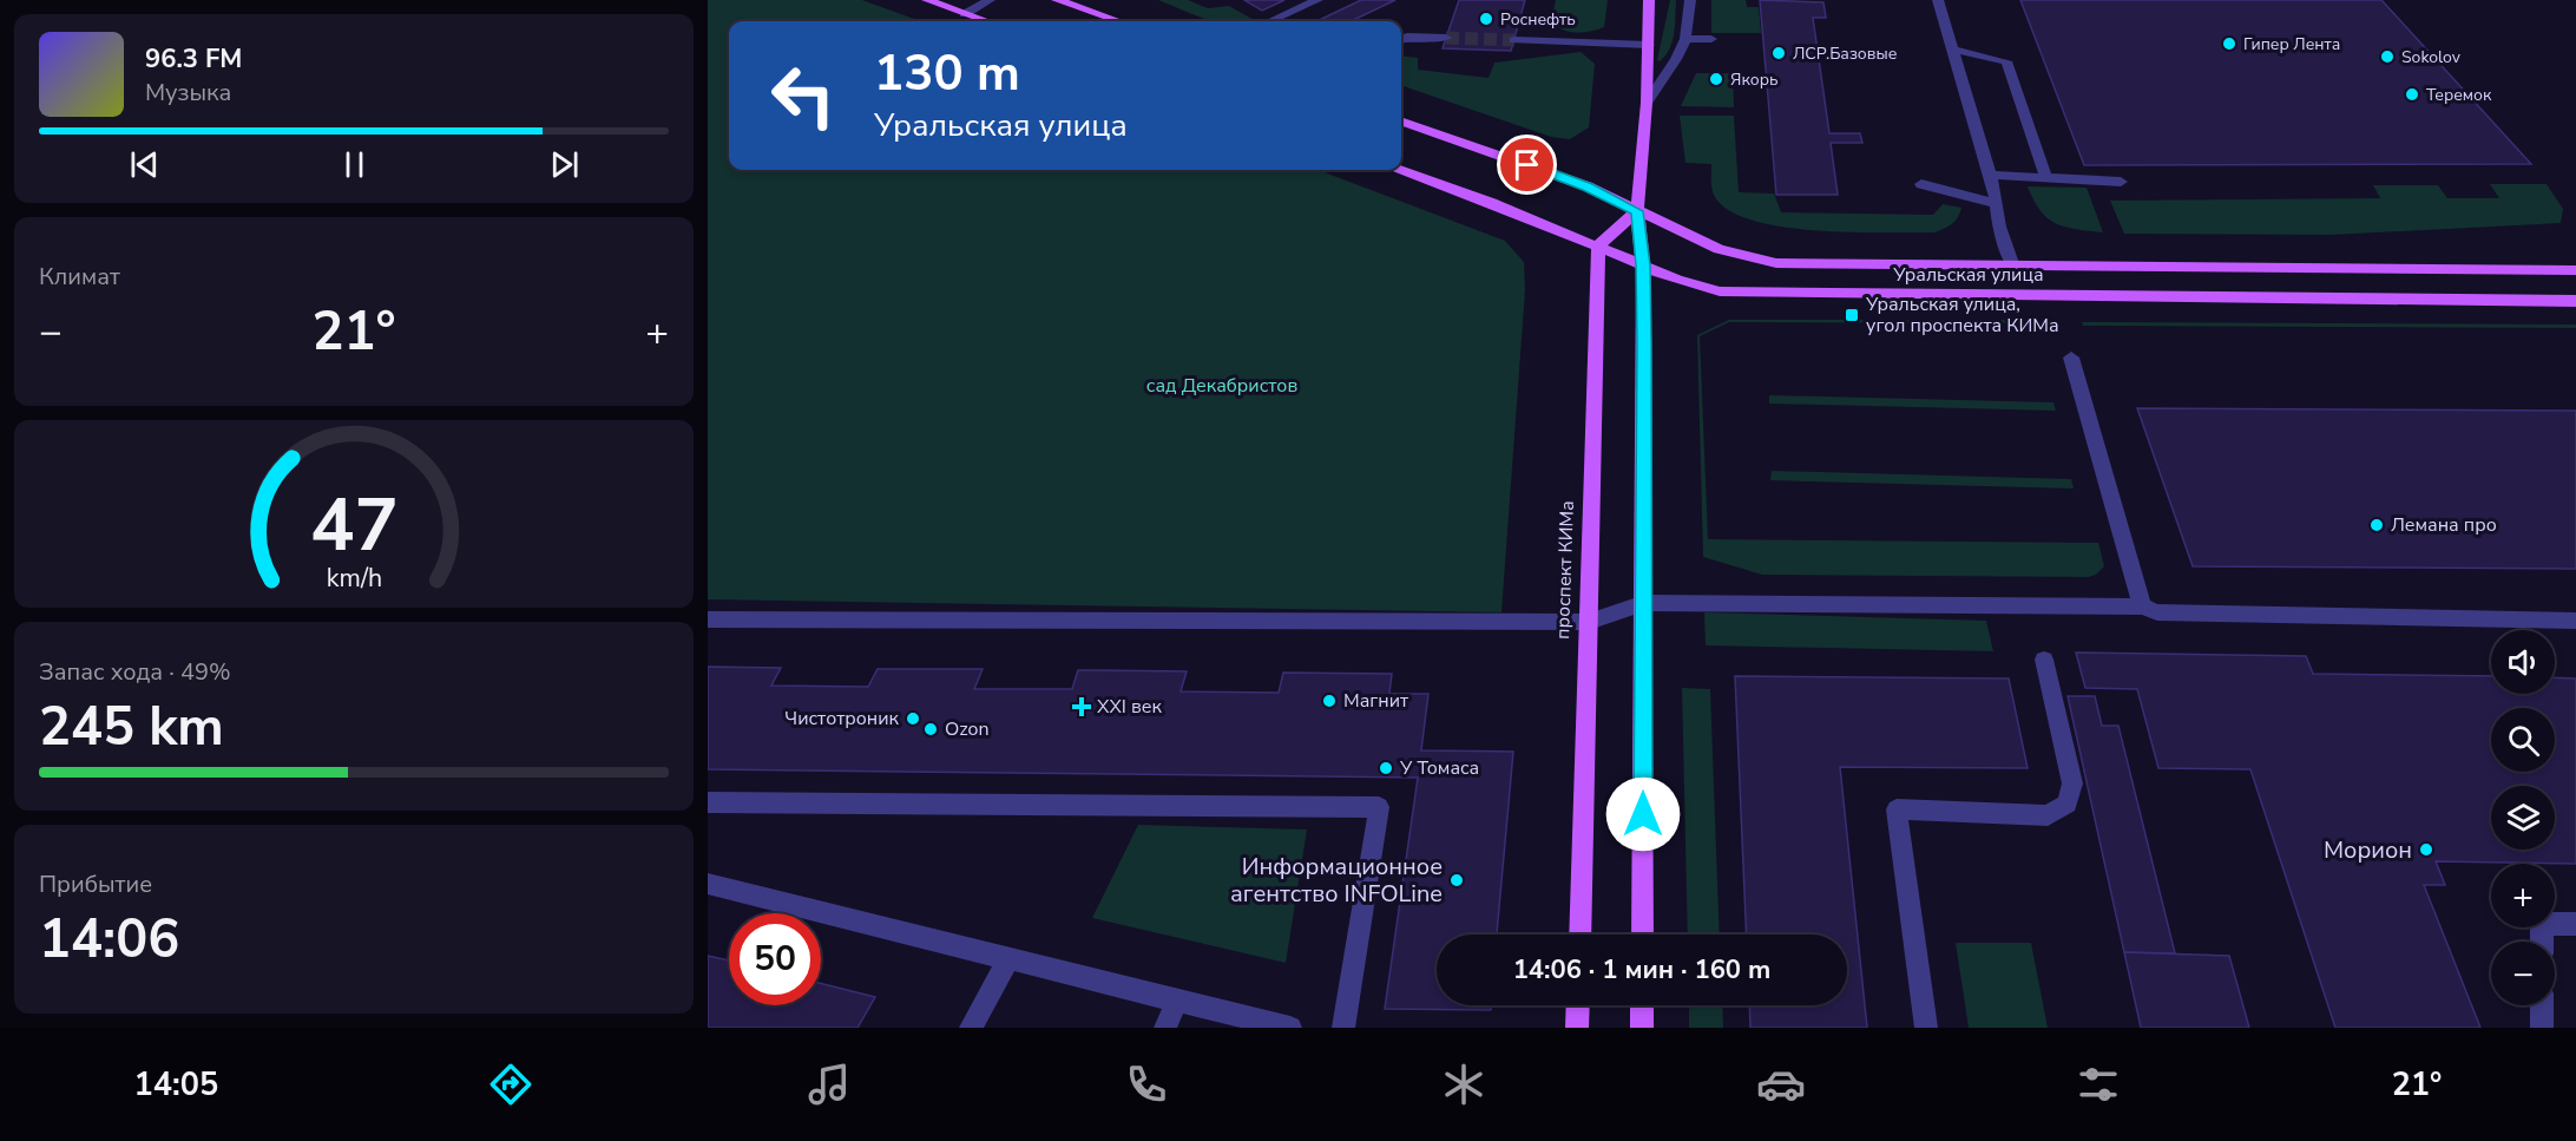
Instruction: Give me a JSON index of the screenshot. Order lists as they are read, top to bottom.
{
  "streets": {
    "main road": ["Уральская улица", "проспект КИМа"]
  },
  "crossings": [
    ["Уральская улица", "проспект КИМа"]
  ],
  "parks": ["сад Декабристов"],
  "places": {
    "other": [
      "Роснефть",
      "Гипер Лента",
      "ЛСР.Базовые",
      "Sokolov",
      "Якорь",
      "Теремок",
      "Лемана про",
      "Магнит",
      "Чистотроник",
      "Ozon",
      "У Томаса",
      "Морион",
      "Информационное агентство INFOLine"
    ],
    "transit": ["Уральская улица, угол проспекта КИМа"],
    "health": ["XXI век"]
  },
  "page": {
    "turn": ["130 m", "Уральская улица"],
    "song": ["96.3 FM", "Музыка"],
    "tile": [
      "Климат",
      ["Запас хода · 49%", "245 km"],
      ["Прибытие", "14:06"]
    ],
    "heat": ["−", "21°", "+"],
    "map_buttons": ["+", "−"],
    "limit": "50",
    "trip": "14:06 · 1 мин · 160 m",
    "tabs": ["14:05", "21°"],
    "gauge": ["47", "km/h"]
  }
}
